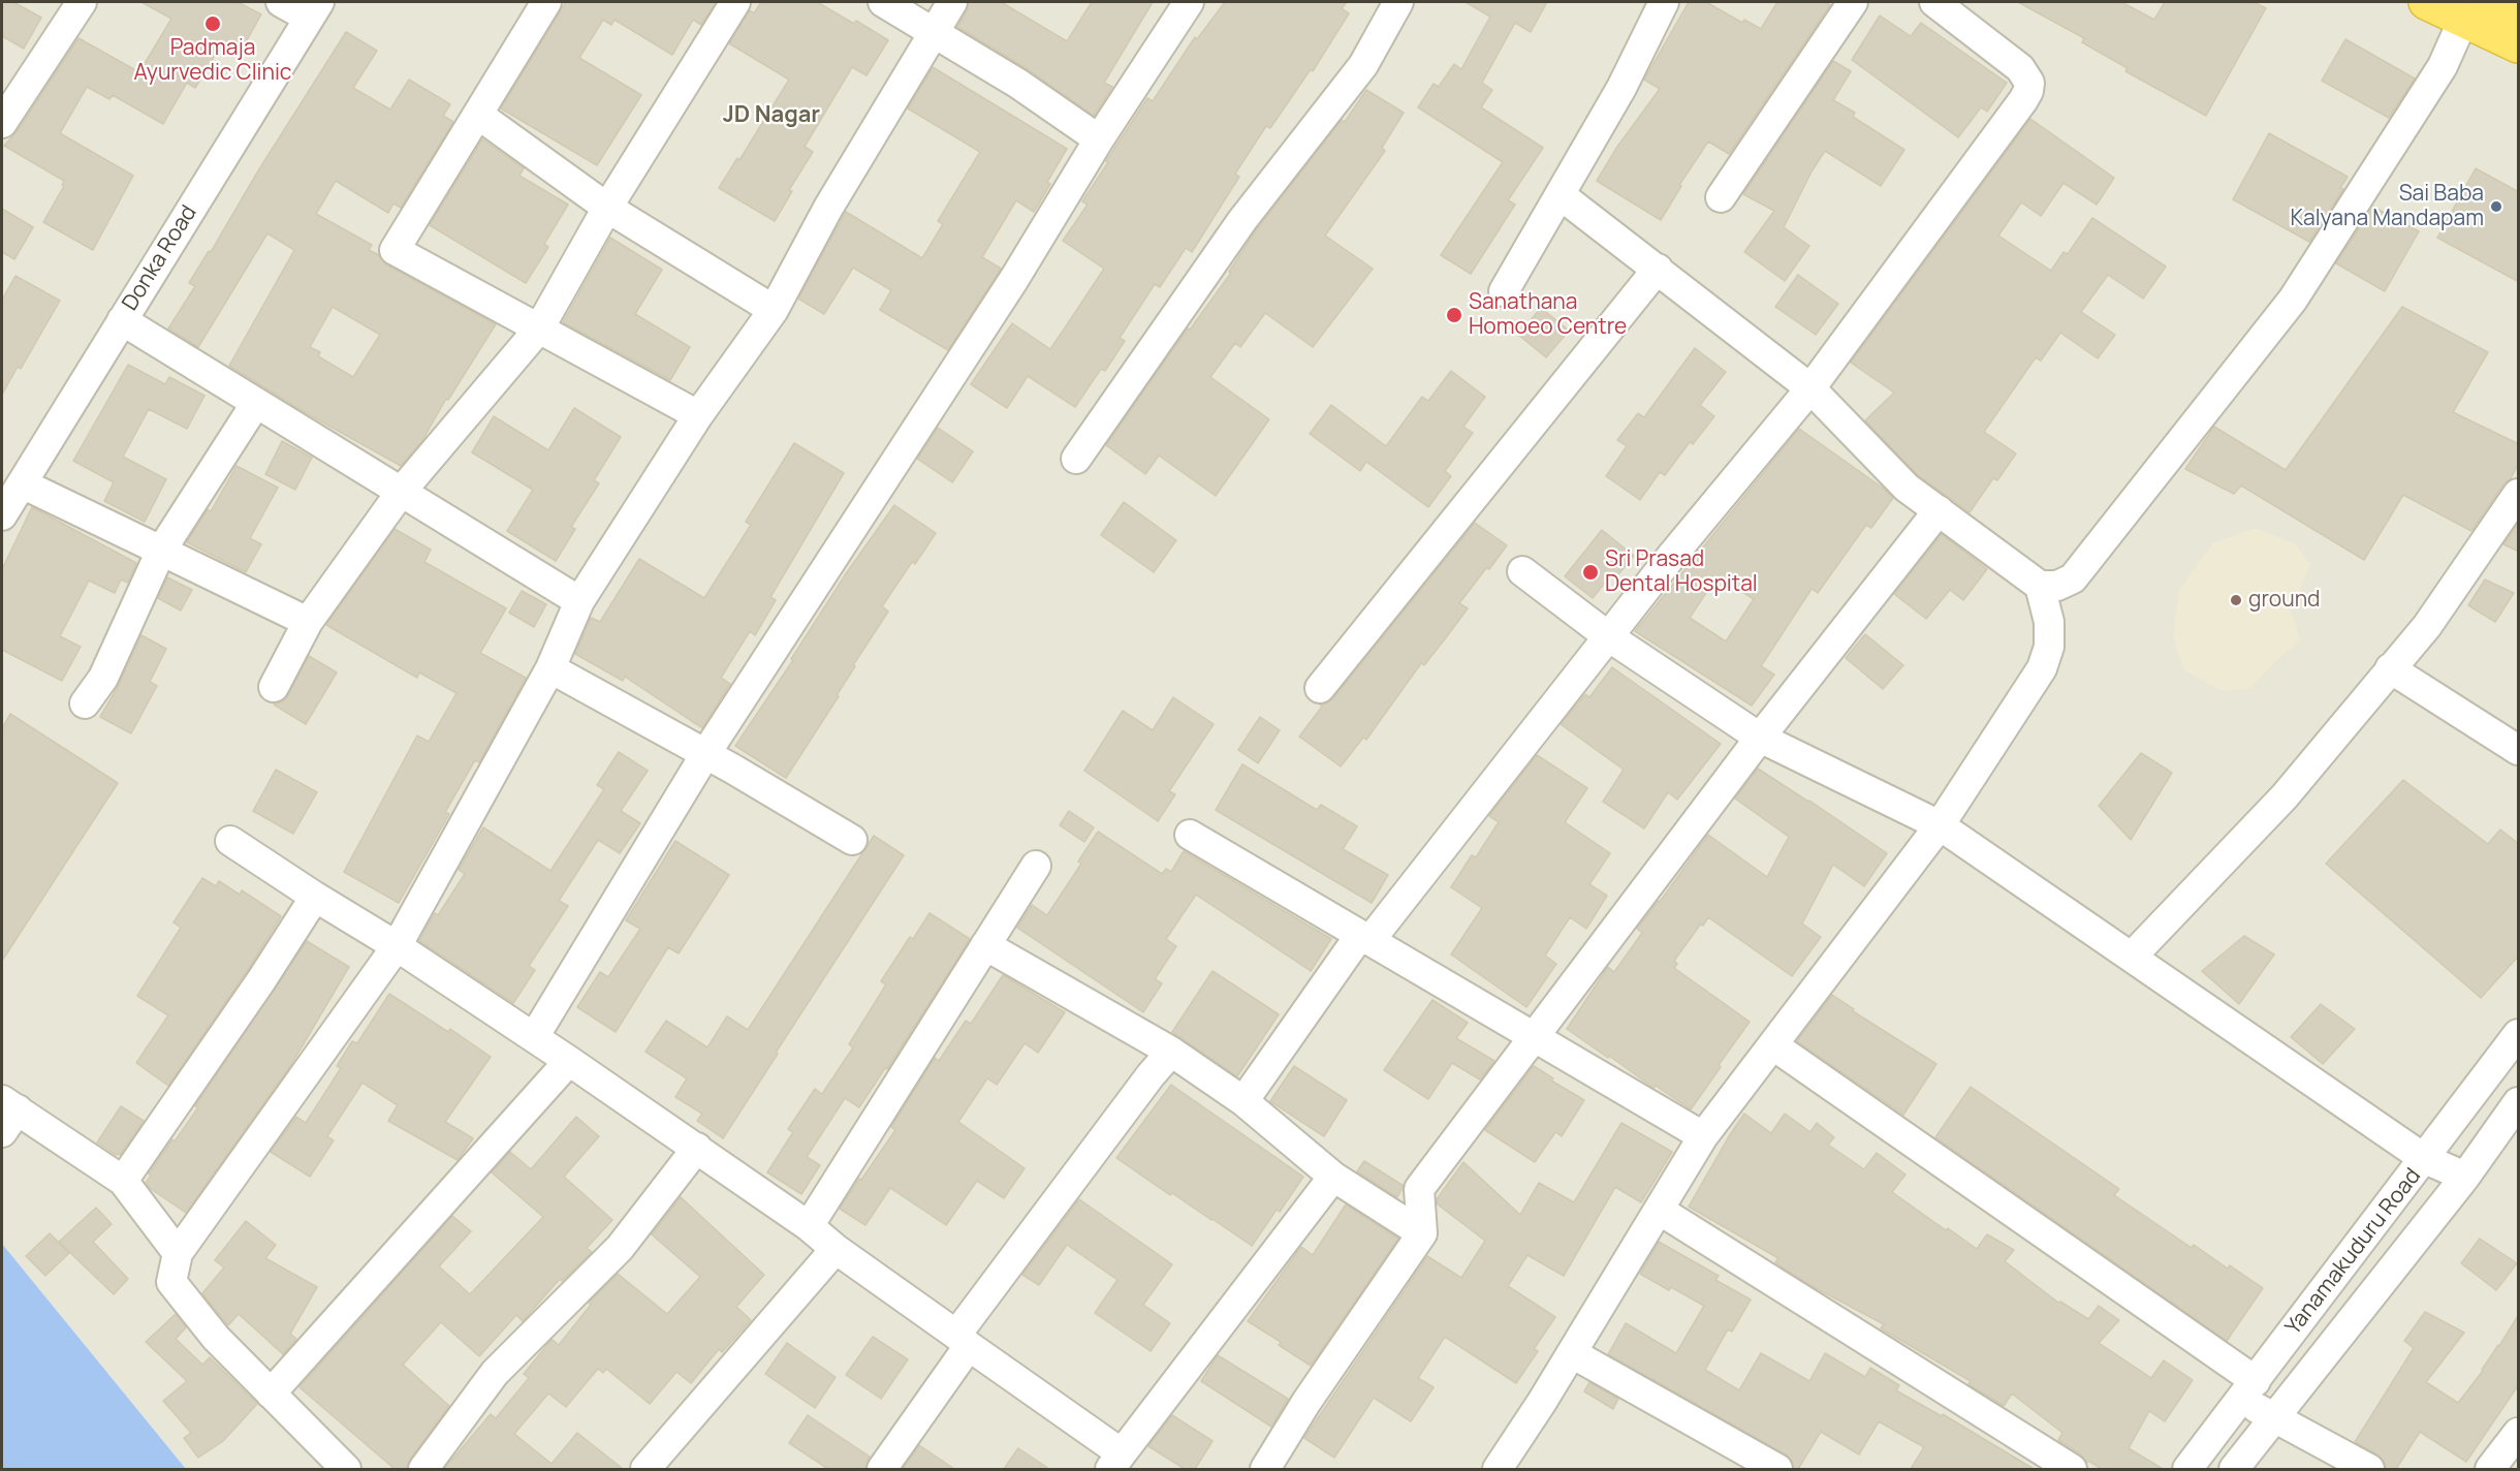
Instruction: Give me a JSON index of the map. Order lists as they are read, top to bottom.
{
  "streets": {
    "street": ["Donka Road", "Yanamakuduru Road"]
  },
  "districts": ["JD Nagar"],
  "places": [
    "Padmaja Ayurvedic Clinic",
    "Sai Baba Kalyana Mandapam",
    "Sanathana Homoeo Centre",
    "Sri Prasad Dental Hospital",
    "ground"
  ]
}
